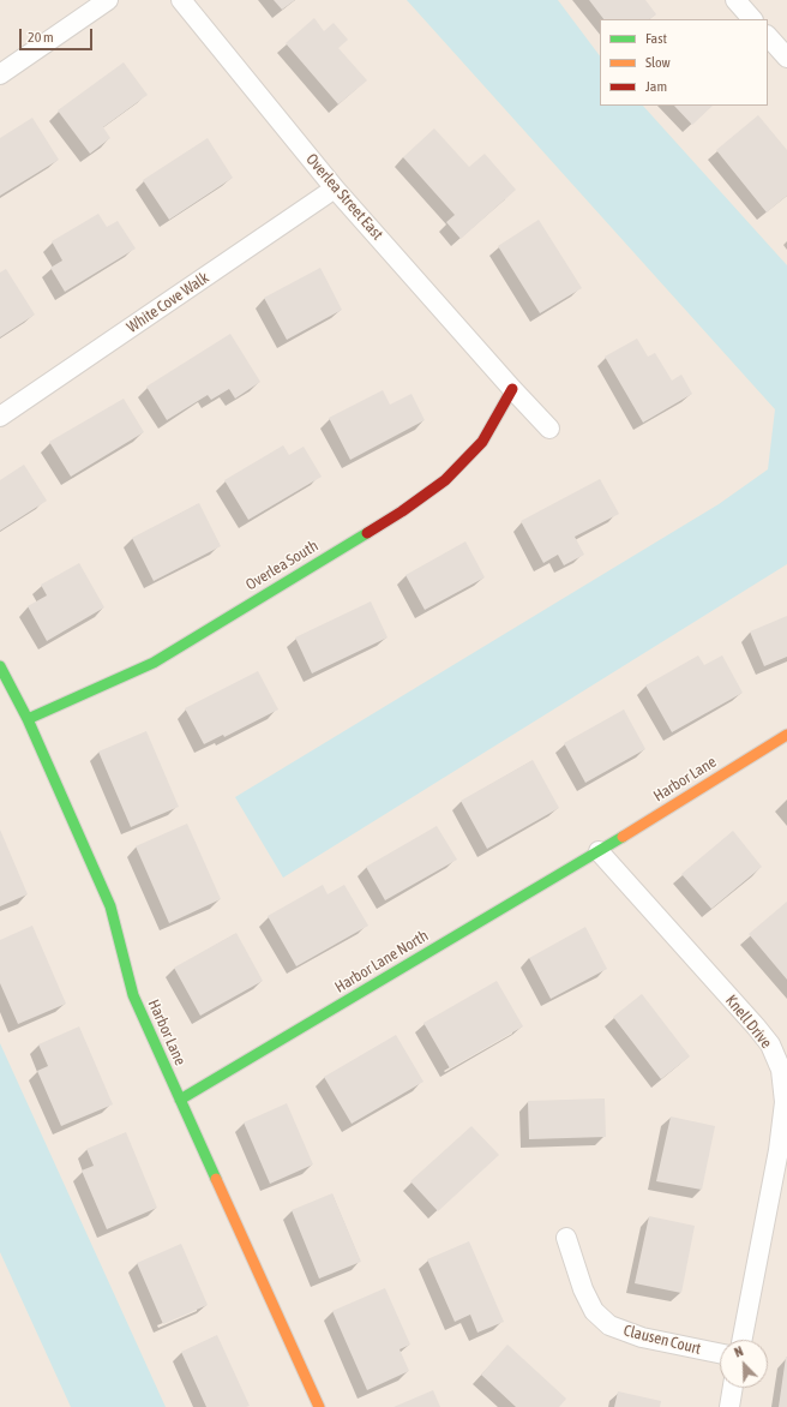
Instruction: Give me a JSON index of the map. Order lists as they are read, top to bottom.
{
  "streets": {
    "street": [
      "Overlea Street East",
      "White Cove Walk",
      "Overlea South",
      "Harbor Lane",
      "Harbor Lane North",
      "Knell Drive",
      "Clausen Court"
    ]
  },
  "crossings": [
    ["Overlea Street East", "White Cove Walk"],
    ["Overlea Street East", "Overlea South"],
    ["Overlea South", "Harbor Lane"],
    ["Harbor Lane", "Harbor Lane North"],
    ["Harbor Lane", "Knell Drive"],
    ["Harbor Lane North", "Knell Drive"]
  ],
  "legend": ["Fast", "Slow", "Jam"],
  "scale_bar": "20 m",
  "north": "top left"
}
